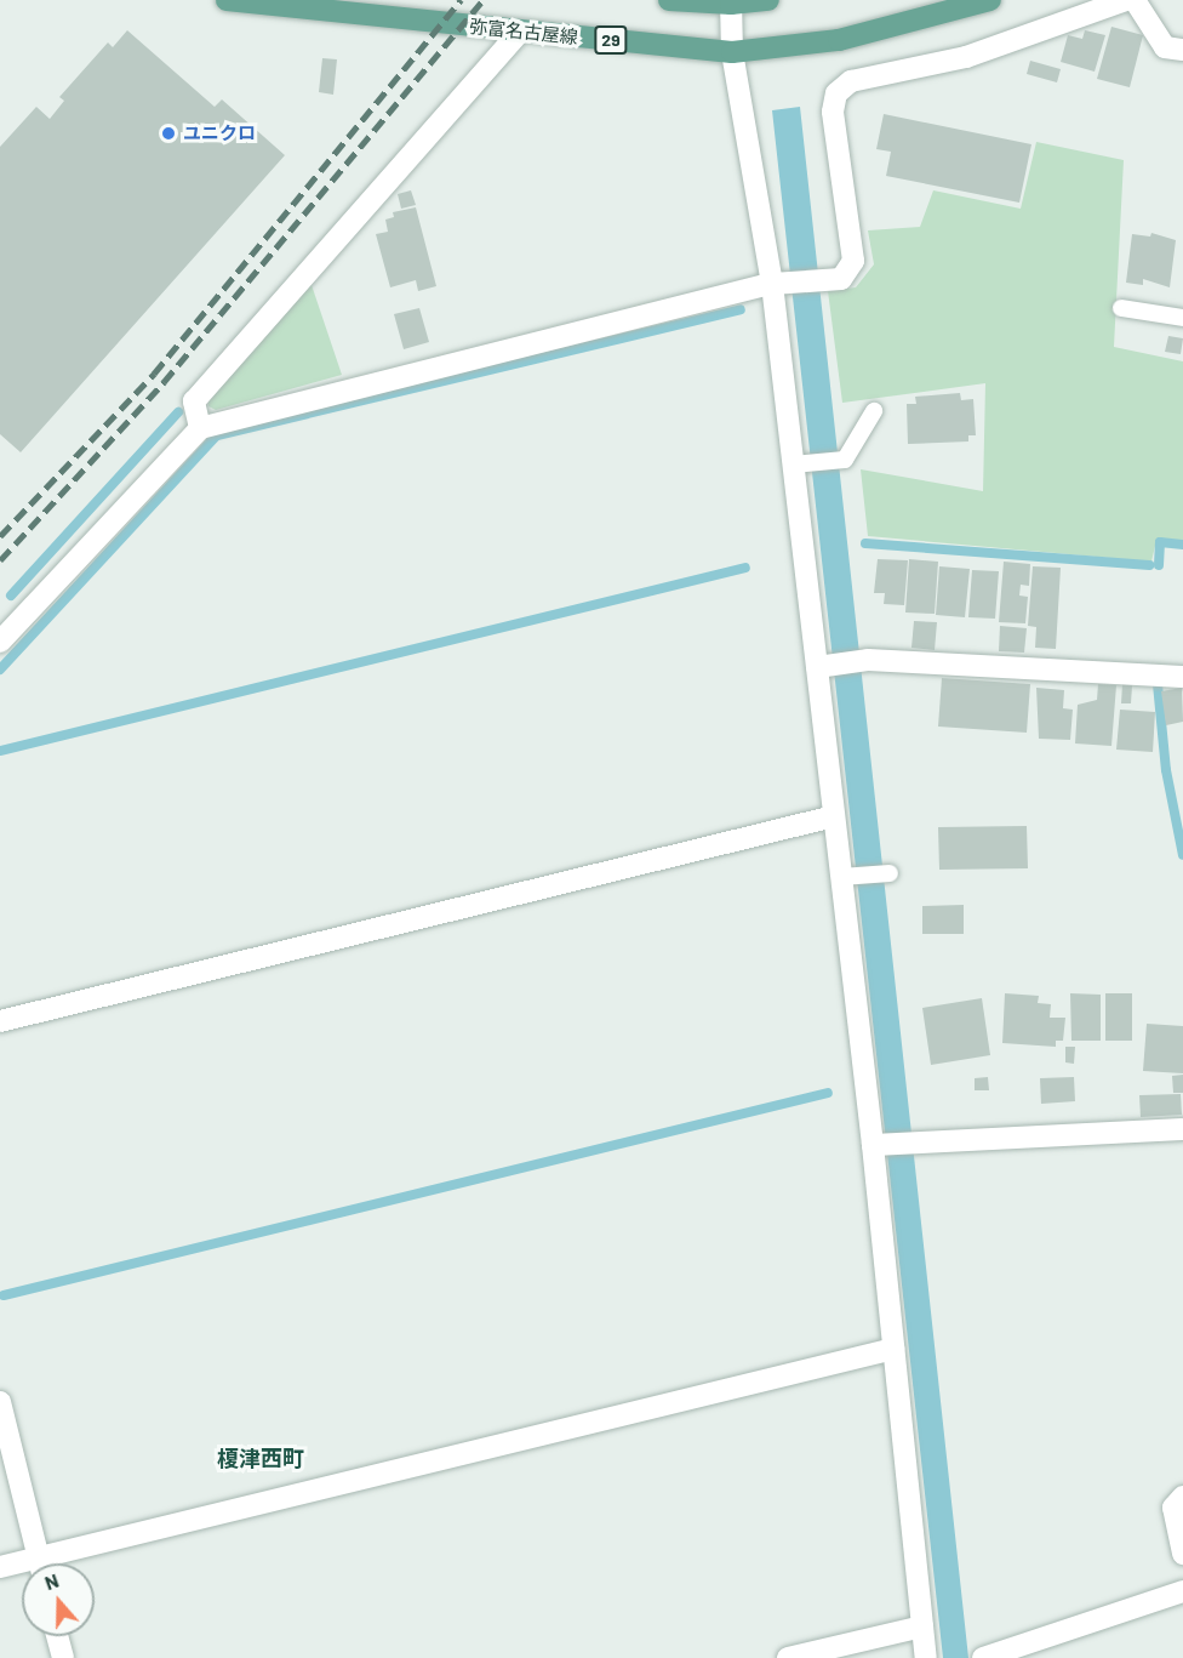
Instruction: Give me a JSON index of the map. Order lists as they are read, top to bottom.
{
  "streets": {
    "main road": ["弥富名古屋線", "29"]
  },
  "districts": ["榎津西町"],
  "places": ["ユニクロ"],
  "north": "top"
}
